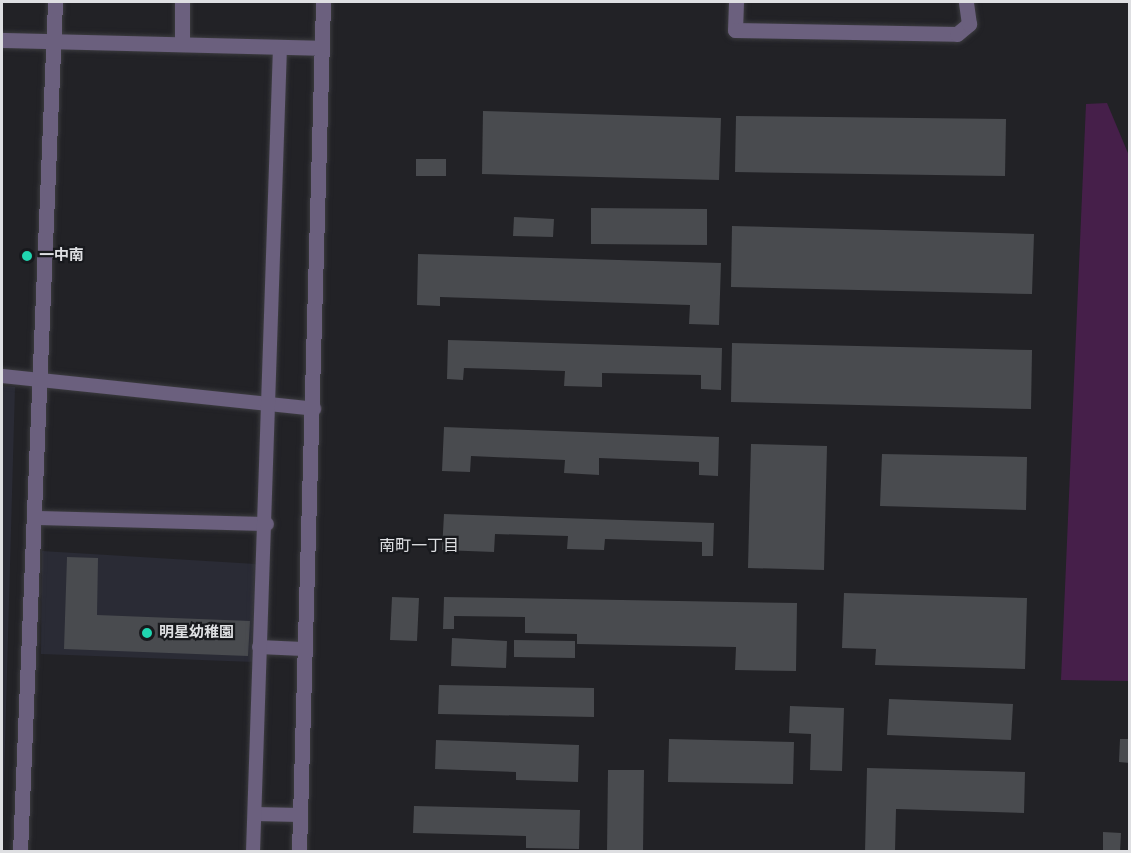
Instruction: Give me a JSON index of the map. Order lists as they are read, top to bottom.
{
  "districts": ["南町一丁目"],
  "places": ["一中南", "明星幼稚園"]
}
